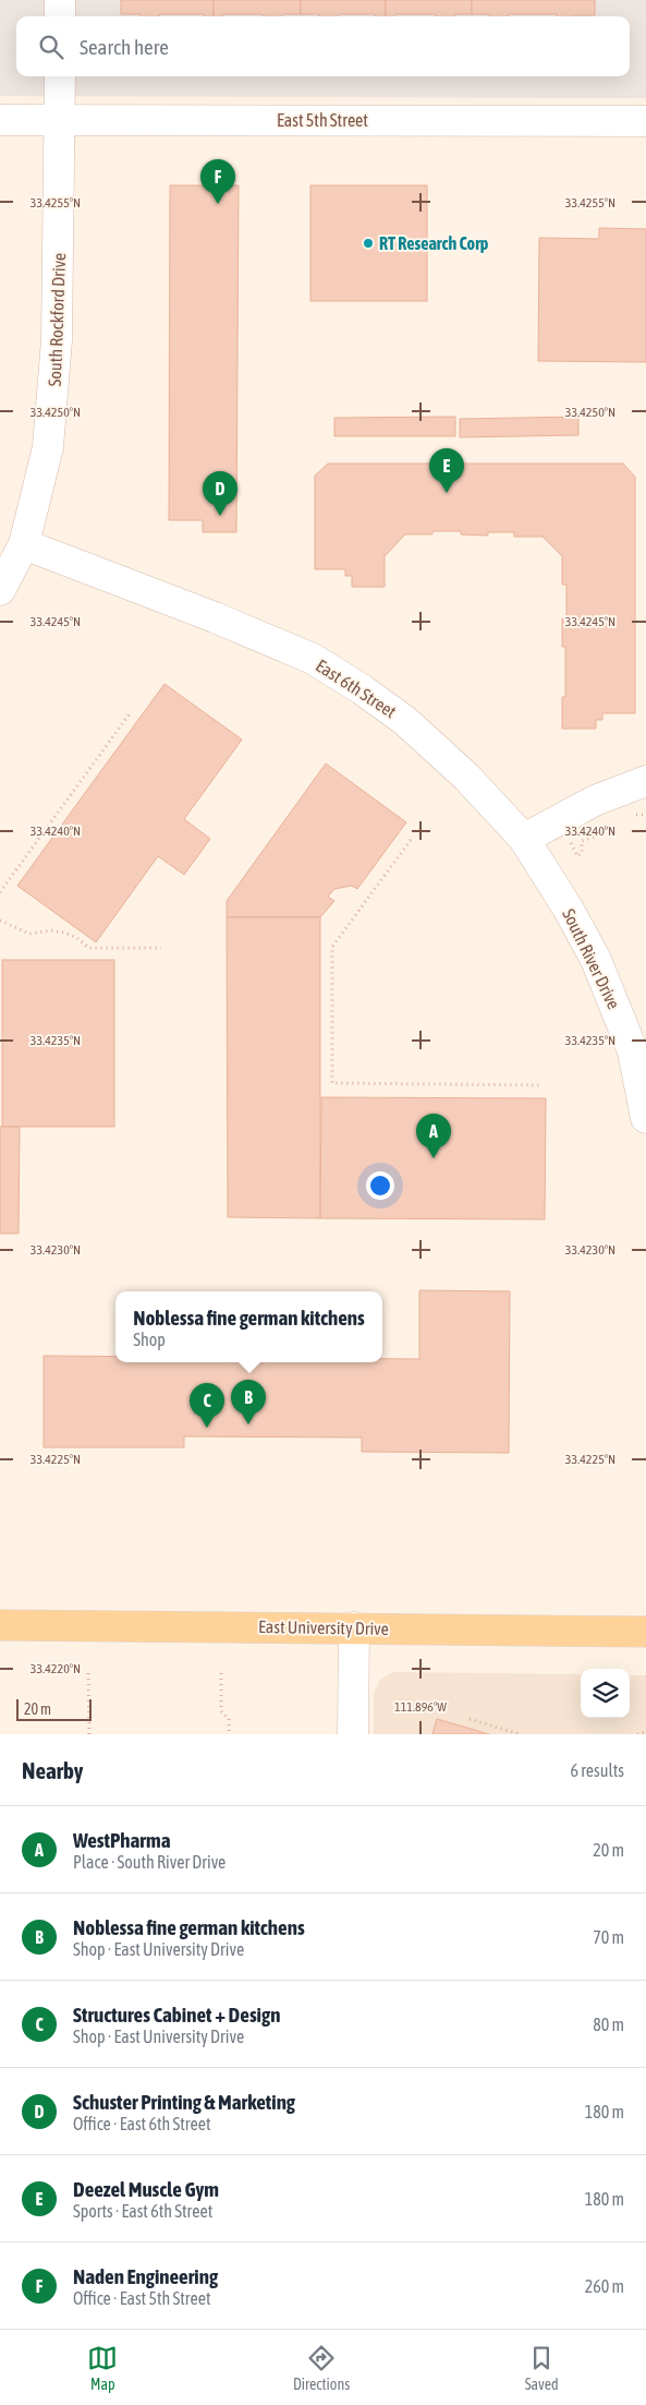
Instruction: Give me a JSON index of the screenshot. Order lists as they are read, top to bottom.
{
  "streets": {
    "main road": ["East University Drive"],
    "street": [
      "East 5th Street",
      "South Rockford Drive",
      "East 6th Street",
      "South River Drive"
    ]
  },
  "crossings": [
    ["East 5th Street", "South Rockford Drive"],
    ["South Rockford Drive", "East 6th Street"],
    ["East 6th Street", "South River Drive"]
  ],
  "places": ["RT Research Corp"],
  "scale_bar": "20 m",
  "page": {
    "search": "Search here",
    "pins": [
      "F",
      "E",
      "D",
      "A",
      "B",
      "C"
    ],
    "popup": ["Noblessa fine german kitchens", "Shop"],
    "scale": "20 m",
    "heading": ["Nearby", "6 results"],
    "list": [
      {
        "mark": "A",
        "name": "WestPharma",
        "note": "Place · South River Drive",
        "value": "20 m"
      },
      {
        "mark": "B",
        "name": "Noblessa fine german kitchens",
        "note": "Shop · East University Drive",
        "value": "70 m"
      },
      {
        "mark": "C",
        "name": "Structures Cabinet + Design",
        "note": "Shop · East University Drive",
        "value": "80 m"
      },
      {
        "mark": "D",
        "name": "Schuster Printing & Marketing",
        "note": "Office · East 6th Street",
        "value": "180 m"
      },
      {
        "mark": "E",
        "name": "Deezel Muscle Gym",
        "note": "Sports · East 6th Street",
        "value": "180 m"
      },
      {
        "mark": "F",
        "name": "Naden Engineering",
        "note": "Office · East 5th Street",
        "value": "260 m"
      }
    ],
    "nav": ["Map", "Directions", "Saved"]
  },
  "coordinates": [
    "33.4255°N",
    "33.4250°N",
    "33.4245°N",
    "33.4240°N",
    "33.4235°N",
    "33.4230°N",
    "33.4225°N",
    "33.4220°N",
    "111.896°W"
  ]
}
